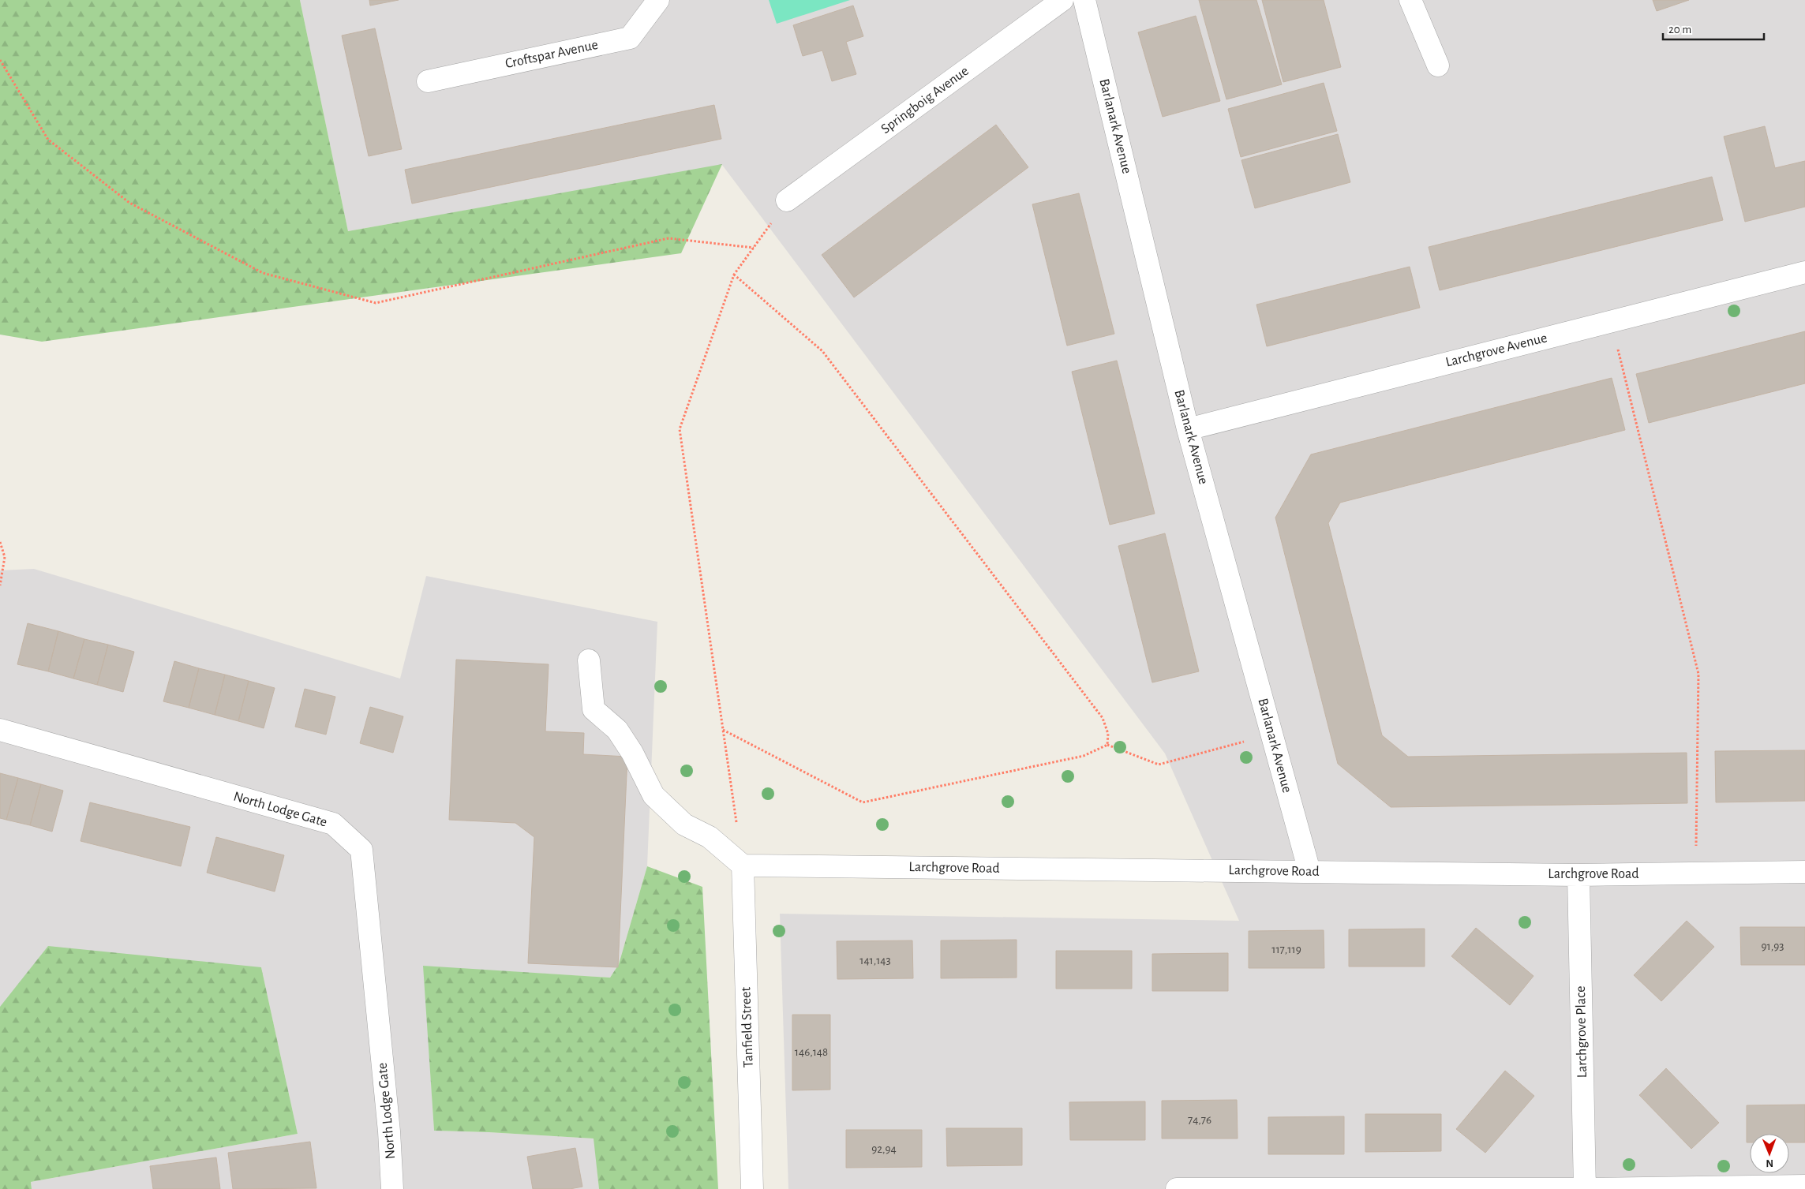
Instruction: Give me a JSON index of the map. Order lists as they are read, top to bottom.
{
  "streets": {
    "street": [
      "Croftspar Avenue",
      "Springboig Avenue",
      "Barlanark Avenue",
      "Larchgrove Avenue",
      "North Lodge Gate",
      "Larchgrove Road",
      "Tanfield Street",
      "Larchgrove Place"
    ]
  },
  "crossings": [
    ["Barlanark Avenue", "Larchgrove Avenue"],
    ["Barlanark Avenue", "Larchgrove Road"],
    ["Larchgrove Road", "Tanfield Street"],
    ["Larchgrove Road", "Larchgrove Place"]
  ],
  "house_numbers": [
    "91,93",
    "117,119",
    "141,143",
    "146,148",
    "74,76",
    "92,94"
  ],
  "scale_bar": "20 m",
  "north": "bottom"
}
